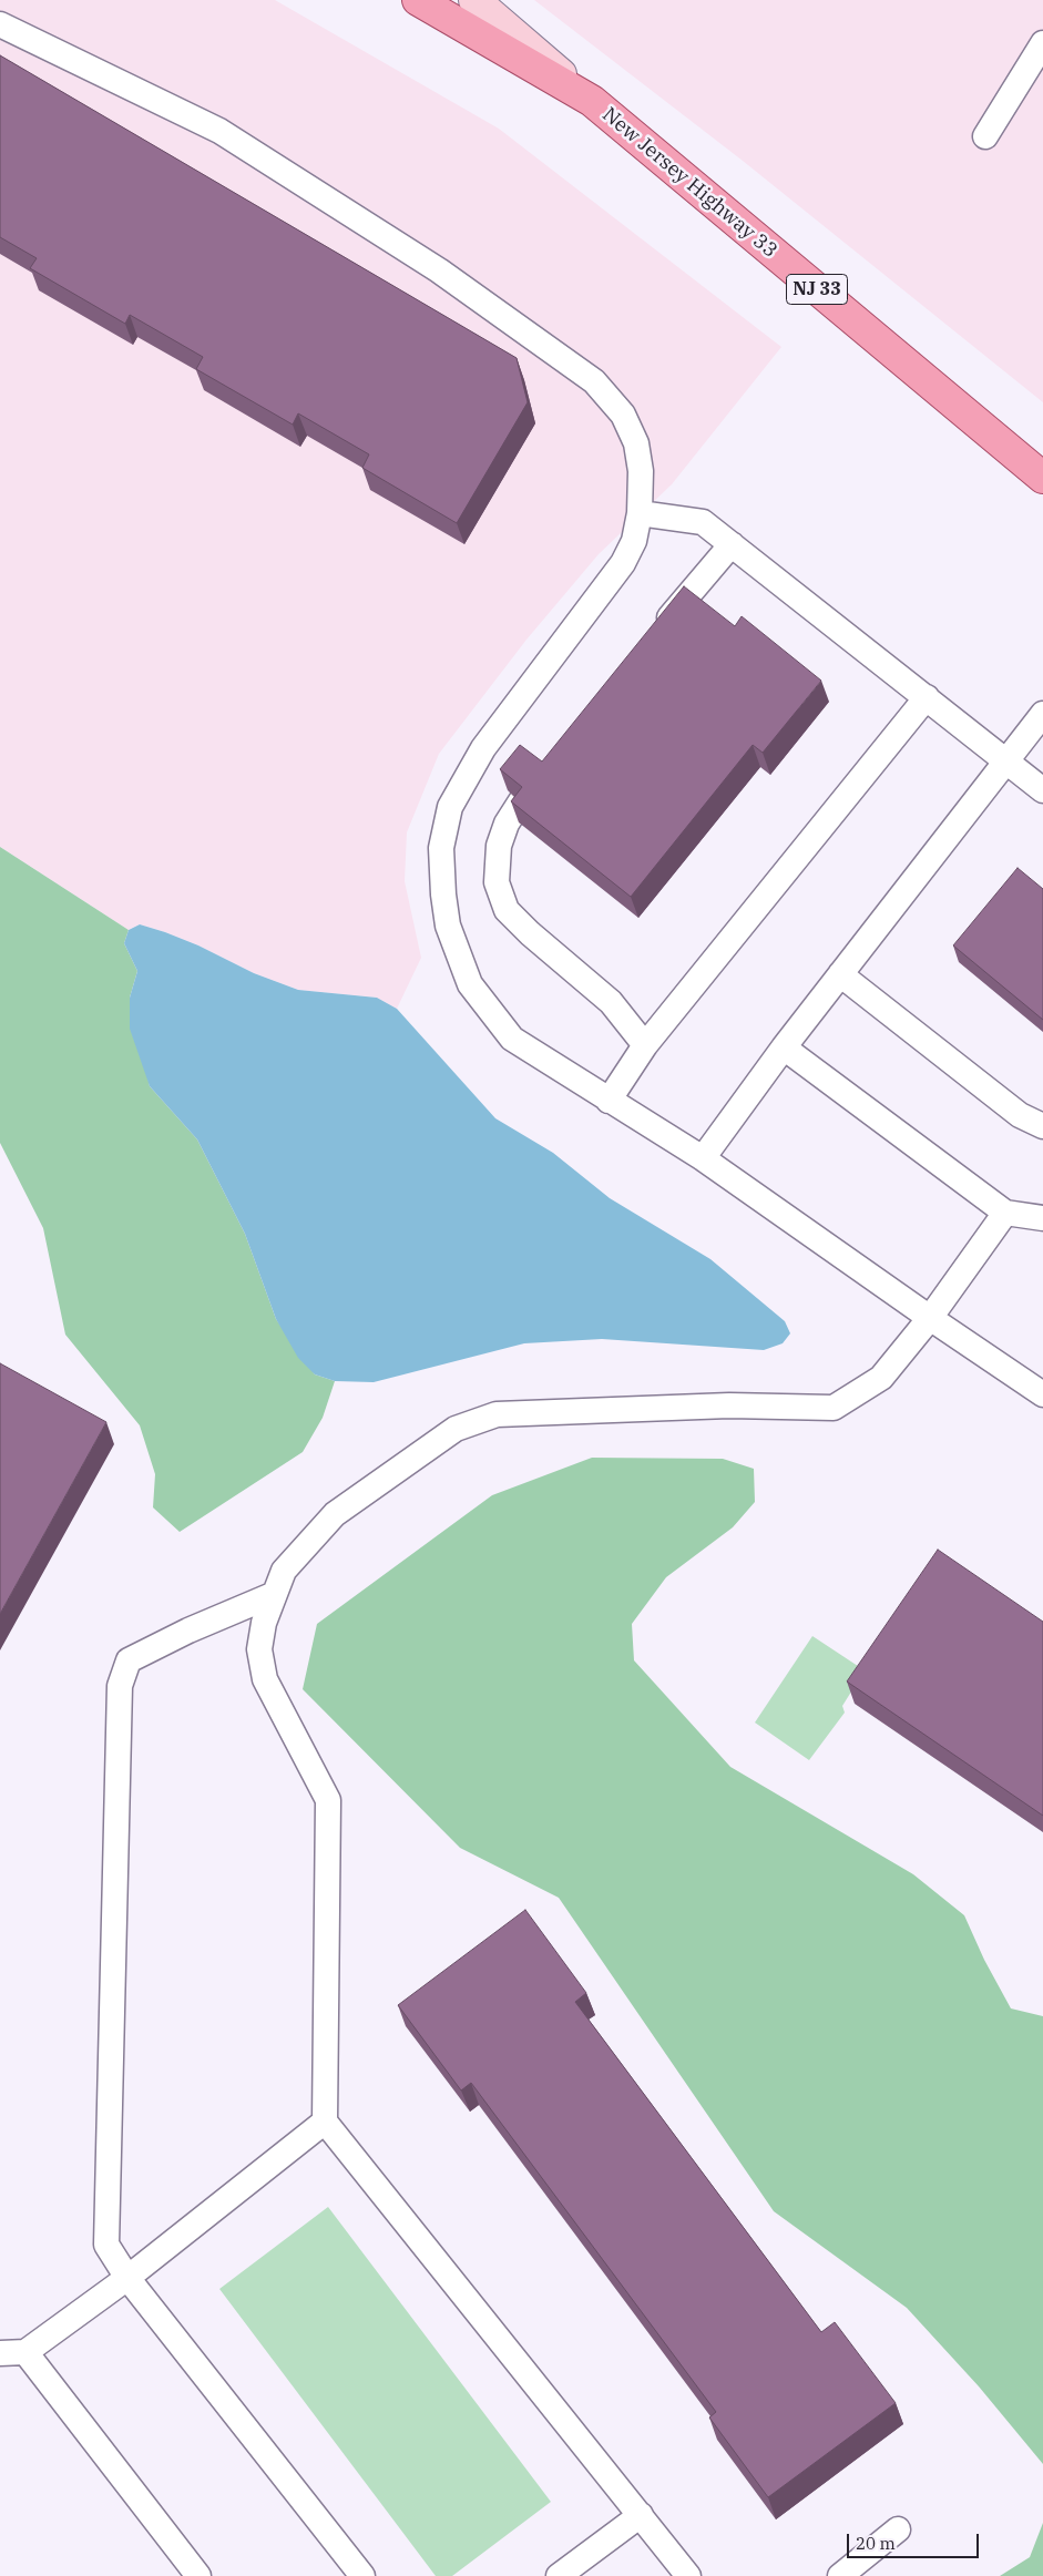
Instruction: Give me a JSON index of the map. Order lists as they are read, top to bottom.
{
  "streets": {
    "main road": ["New Jersey Highway 33", "NJ 33"]
  },
  "scale_bar": "20 m"
}
